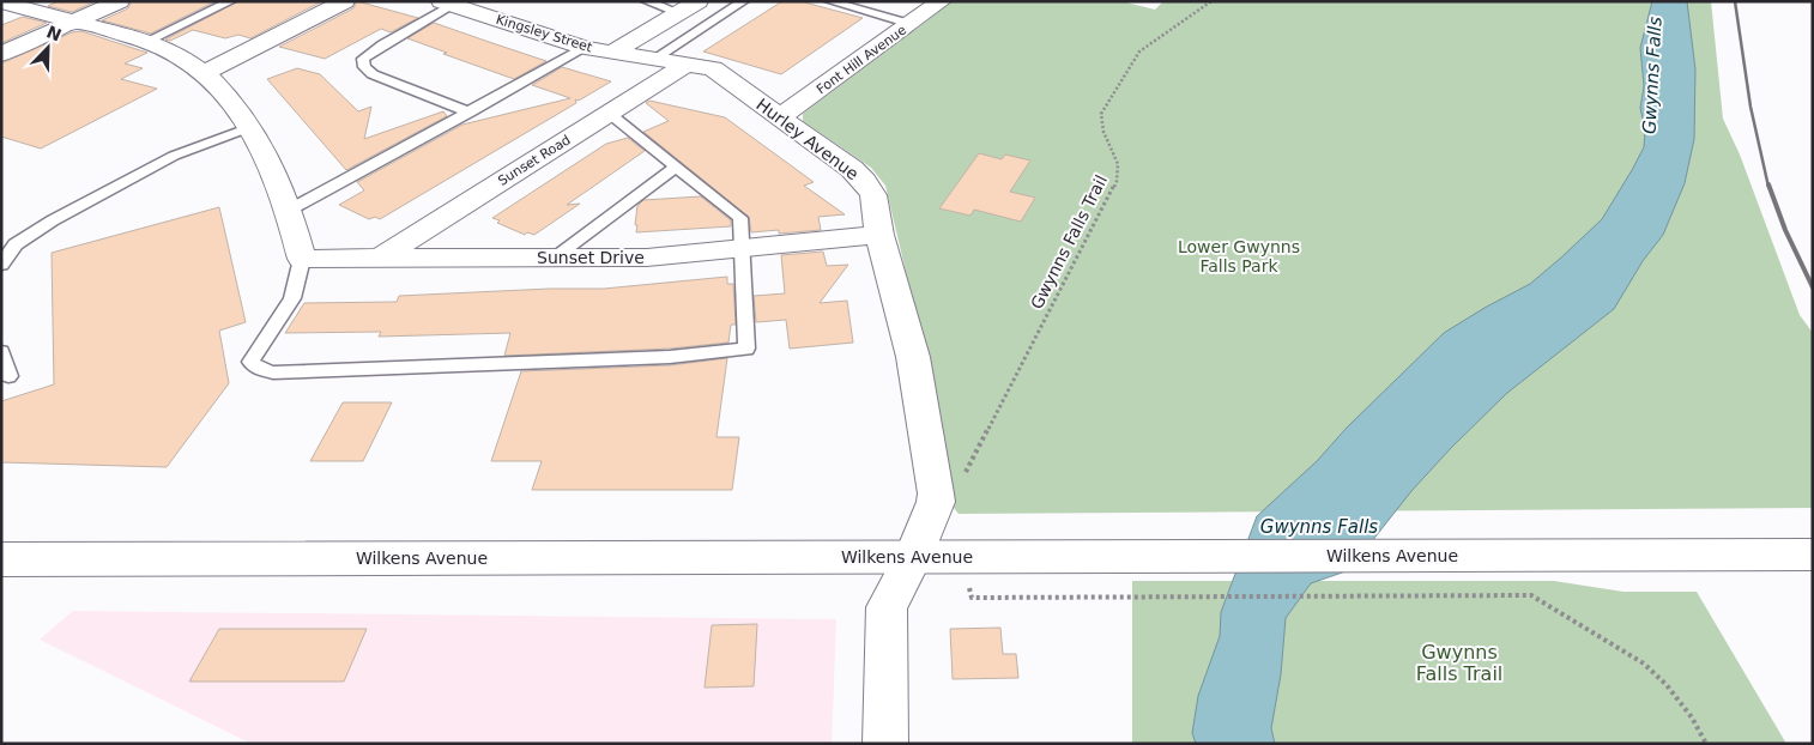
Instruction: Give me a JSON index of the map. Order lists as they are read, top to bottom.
{
  "streets": {
    "street": [
      "Kingsley Street",
      "Font Hill Avenue",
      "Hurley Avenue",
      "Sunset Road",
      "Sunset Drive",
      "Wilkens Avenue"
    ],
    "path": ["Gwynns Falls Trail"]
  },
  "crossings": [
    ["Kingsley Street", "Hurley Avenue"],
    ["Font Hill Avenue", "Hurley Avenue"],
    ["Hurley Avenue", "Sunset Road"],
    ["Hurley Avenue", "Sunset Drive"],
    ["Hurley Avenue", "Wilkens Avenue"],
    ["Sunset Road", "Sunset Drive"]
  ],
  "water": ["Gwynns Falls"],
  "parks": ["Lower Gwynns Falls Park", "Gwynns Falls Trail"],
  "north": "top right"
}
